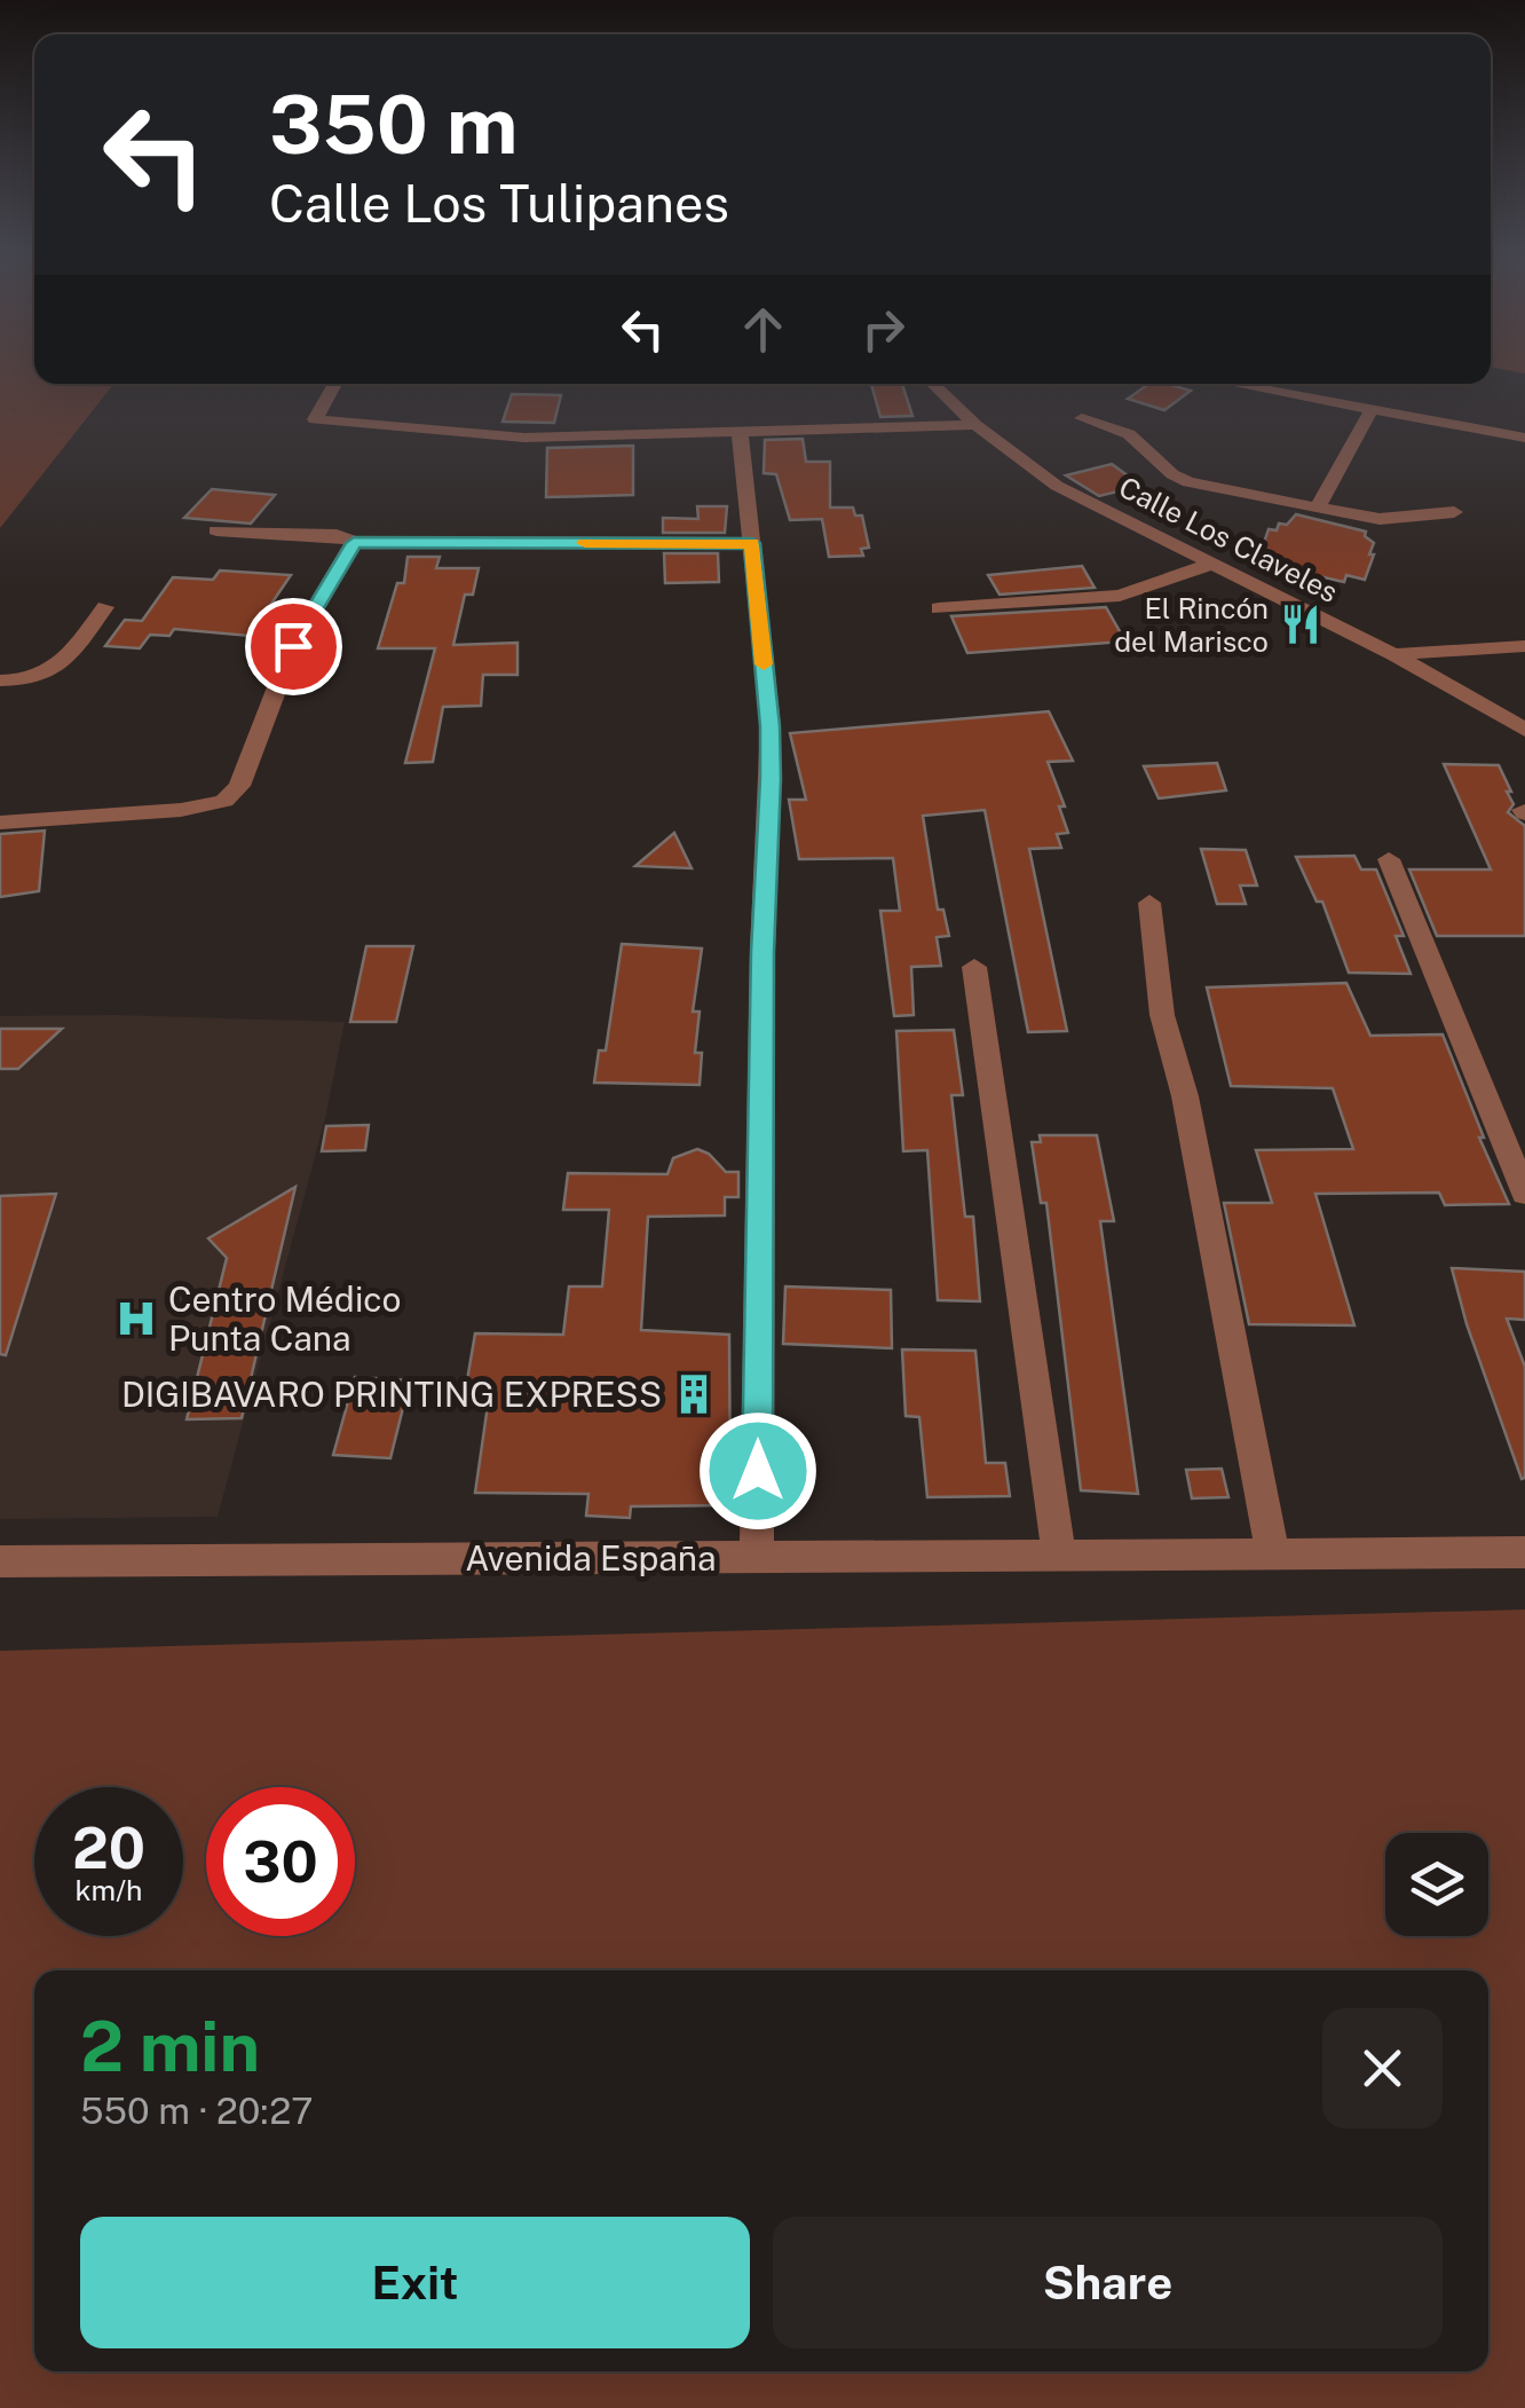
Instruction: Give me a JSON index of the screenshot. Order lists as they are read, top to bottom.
{
  "streets": {
    "street": ["Calle Los Claveles", "Avenida España"]
  },
  "places": {
    "restaurant": ["El Rincón del Marisco"],
    "hospital": ["Centro Médico Punta Cana"],
    "building": ["DIGIBAVARO PRINTING EXPRESS"]
  },
  "page": {
    "turn": ["350 m", "Calle Los Tulipanes"],
    "speed": "20 km/h",
    "limit": "30",
    "heading": ["2 min", "550 m · 20:27"],
    "buttons": ["Exit", "Share"]
  }
}
